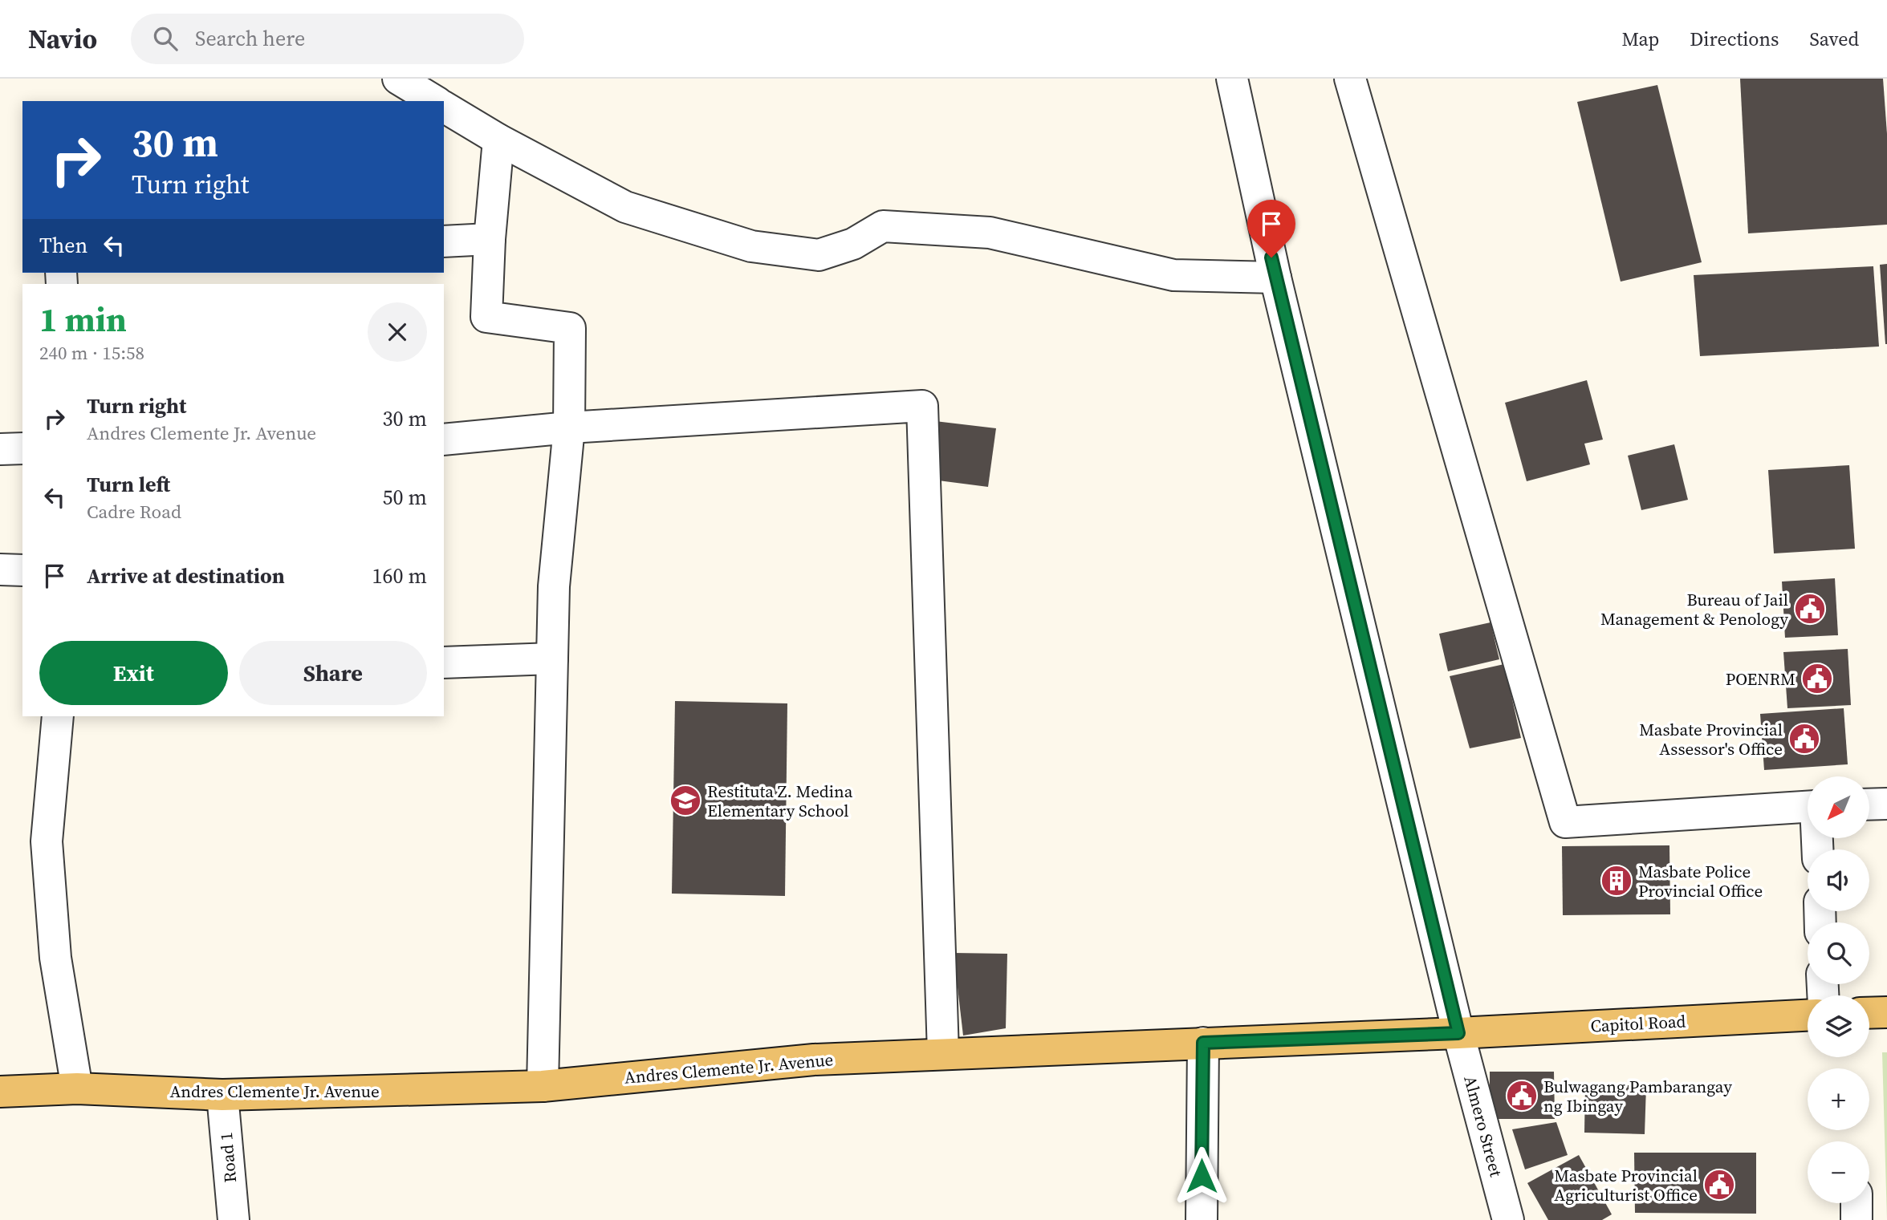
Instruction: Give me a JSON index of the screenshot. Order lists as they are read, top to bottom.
{
  "streets": {
    "main road": ["Capitol Road", "Andres Clemente Jr. Avenue"],
    "street": ["Almero Street", "Road 1"]
  },
  "crossings": [
    ["Capitol Road", "Andres Clemente Jr. Avenue"],
    ["Capitol Road", "Almero Street"],
    ["Andres Clemente Jr. Avenue", "Almero Street"],
    ["Andres Clemente Jr. Avenue", "Road 1"]
  ],
  "places": {
    "public building": [
      "Bureau of Jail Management & Penology",
      "POENRM",
      "Masbate Provincial Assessor's Office",
      "Bulwagang Pambarangay ng Ibingay",
      "Masbate Provincial Agriculturist Office"
    ],
    "school or university": ["Restituta Z. Medina Elementary School"],
    "building": ["Masbate Police Provincial Office"]
  },
  "north": "bottom left",
  "page": {
    "header": "Navio",
    "search": "Search here",
    "nav": ["Map", "Directions", "Saved"],
    "turn": ["30 m", "Turn right"],
    "then": "Then",
    "heading": ["1 min", "240 m · 15:58"],
    "list": [
      {
        "name": "Turn right",
        "note": "Andres Clemente Jr. Avenue",
        "value": "30 m"
      },
      {
        "name": "Turn left",
        "note": "Cadre Road",
        "value": "50 m"
      },
      {
        "name": "Arrive at destination",
        "value": "160 m"
      }
    ],
    "buttons": ["Exit", "Share"],
    "map_buttons": ["+", "−"]
  }
}
